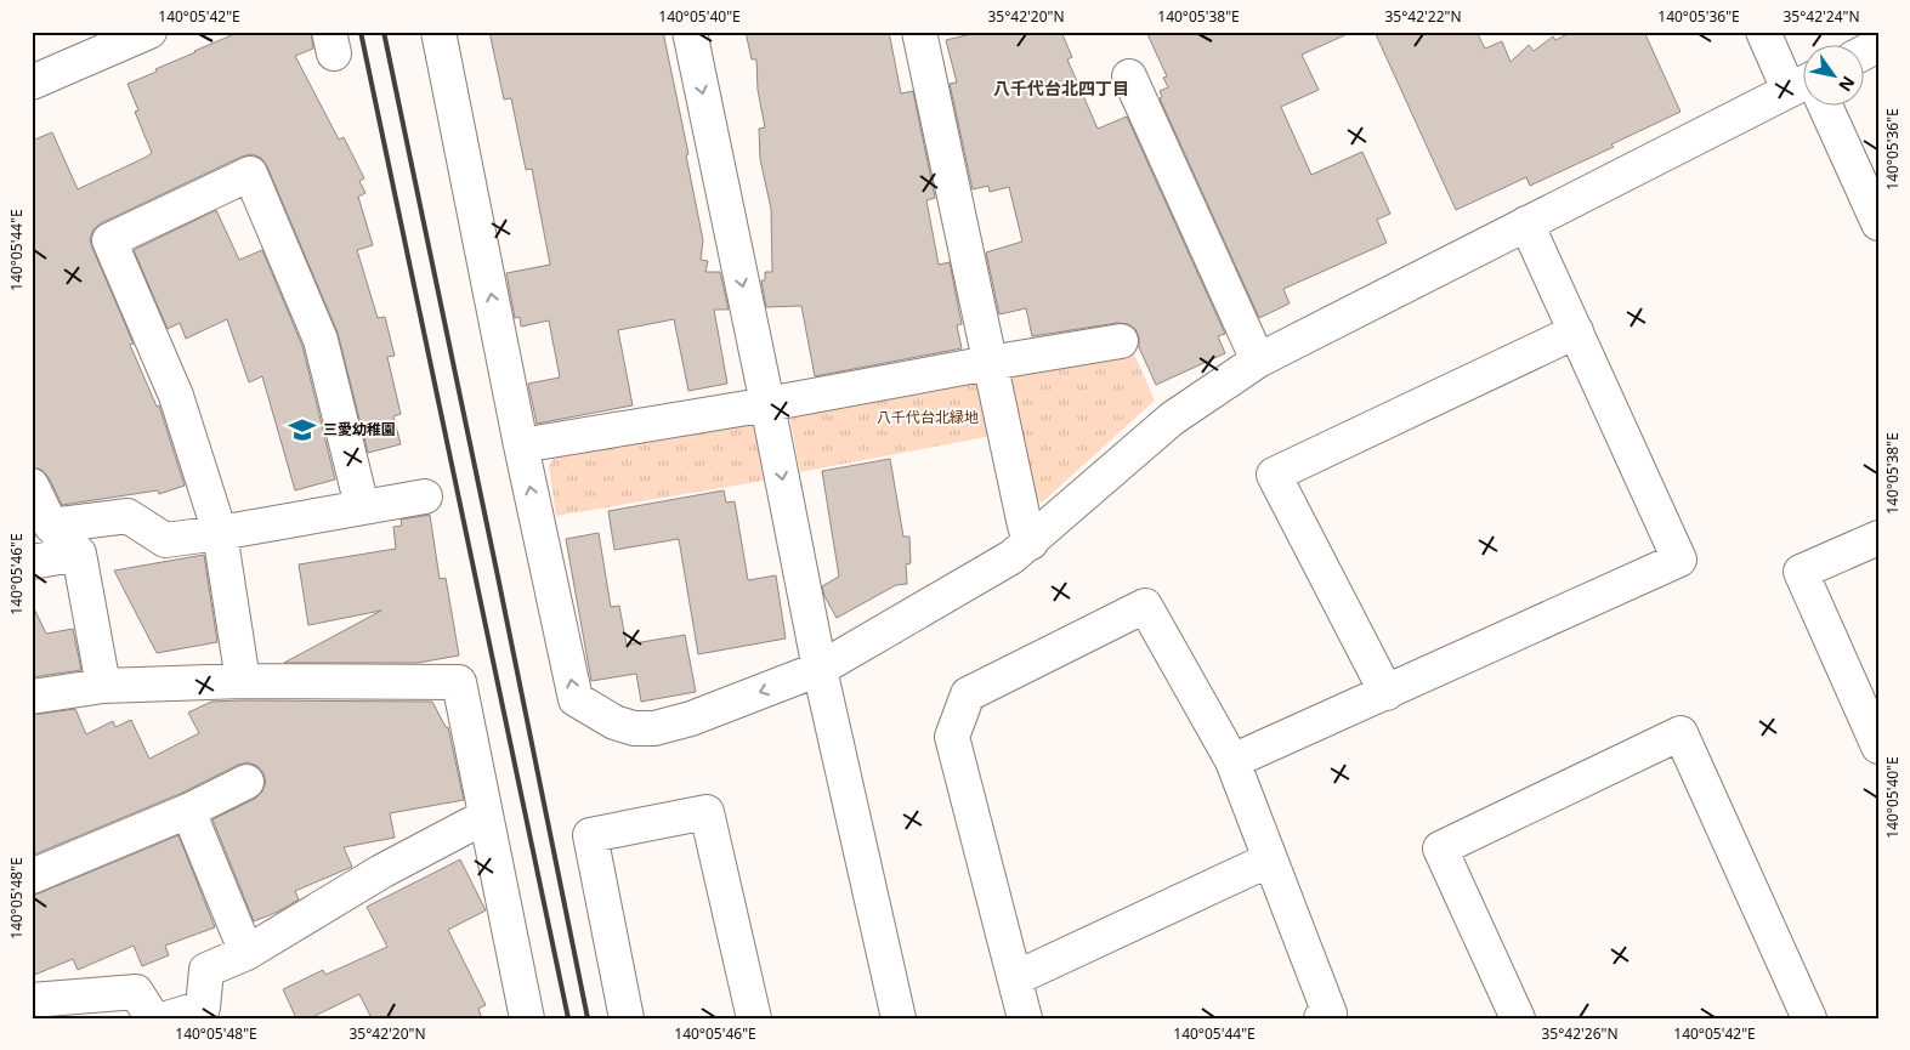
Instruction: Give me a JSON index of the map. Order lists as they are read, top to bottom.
{
  "districts": ["八千代台北四丁目"],
  "parks": ["八千代台北緑地"],
  "places": {
    "school or university": ["三愛幼稚園"]
  },
  "north": "bottom right",
  "coordinates": [
    "140°05'42\"E",
    "140°05'40\"E",
    "35°42'20\"N",
    "140°05'38\"E",
    "35°42'22\"N",
    "140°05'36\"E",
    "35°42'24\"N",
    "140°05'44\"E",
    "140°05'46\"E",
    "140°05'48\"E",
    "35°42'26\"N"
  ]
}
